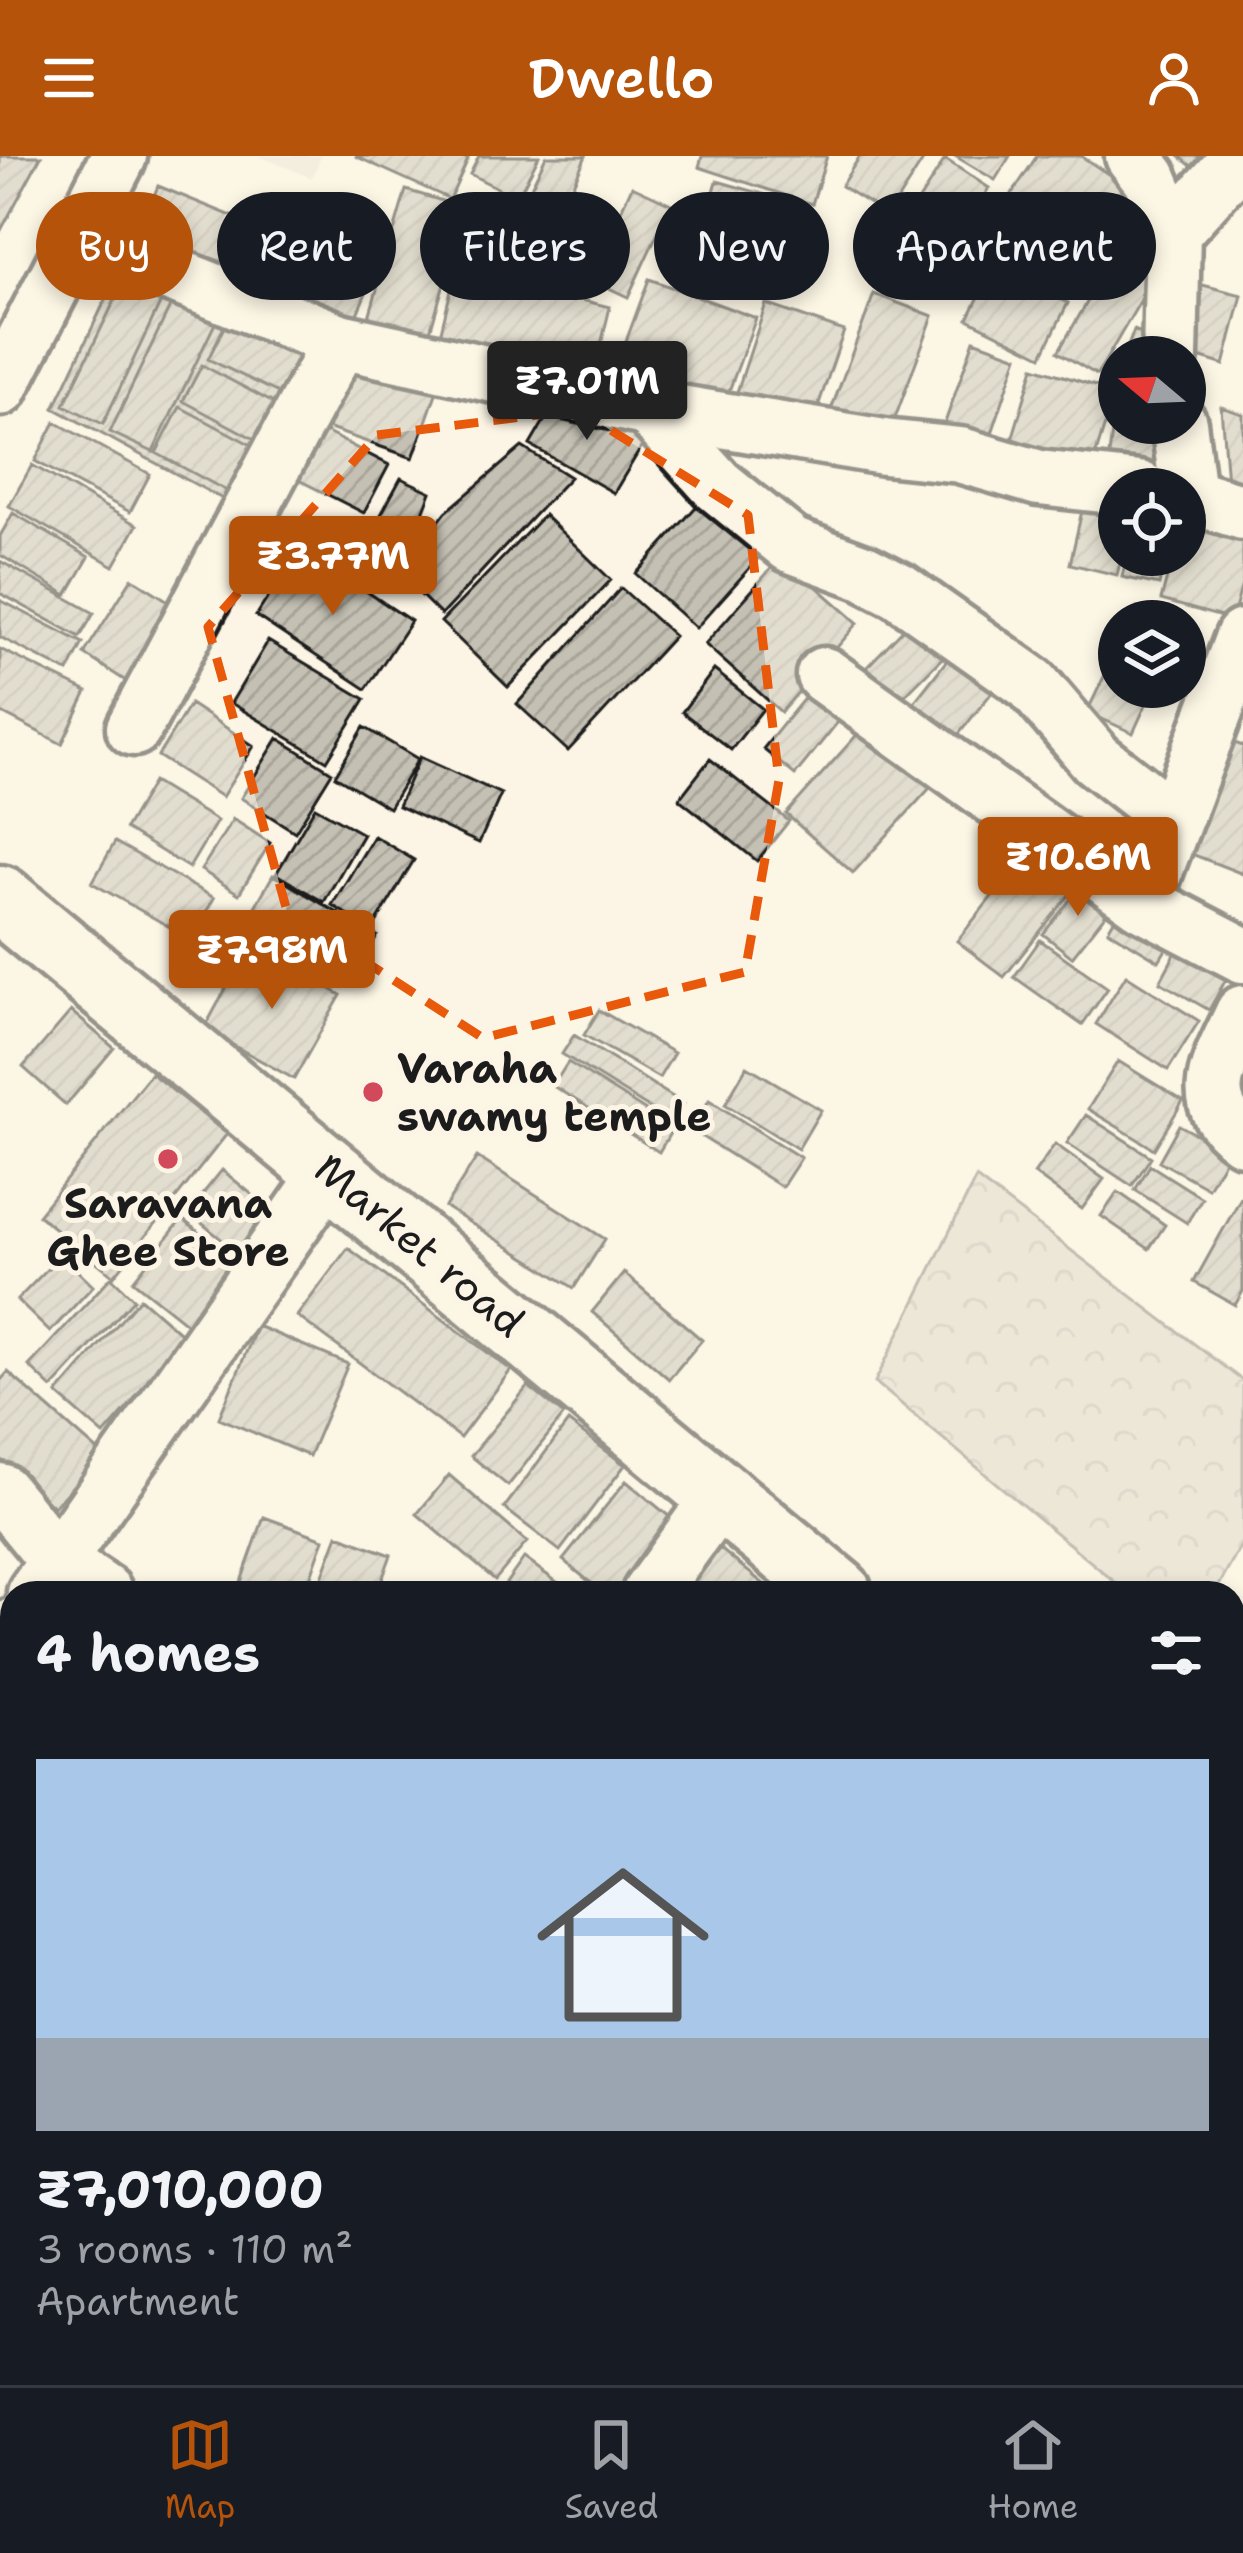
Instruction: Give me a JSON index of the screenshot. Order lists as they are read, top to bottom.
{
  "streets": {
    "street": ["Market road"]
  },
  "places": ["Varaha swamy temple", "Saravana Ghee Store"],
  "north": "left",
  "page": {
    "header": "Dwello",
    "chip": [
      "Buy",
      "Rent",
      "Filters",
      "New",
      "Apartment"
    ],
    "price": [
      "₹7.01M",
      "₹3.77M",
      "₹10.6M",
      "₹7.98M"
    ],
    "heading": "4 homes",
    "list": [
      {
        "name": "₹7,010,000",
        "note": "3 rooms · 110 m² · Apartment"
      }
    ],
    "tabs": ["Map", "Saved", "Home"]
  }
}
